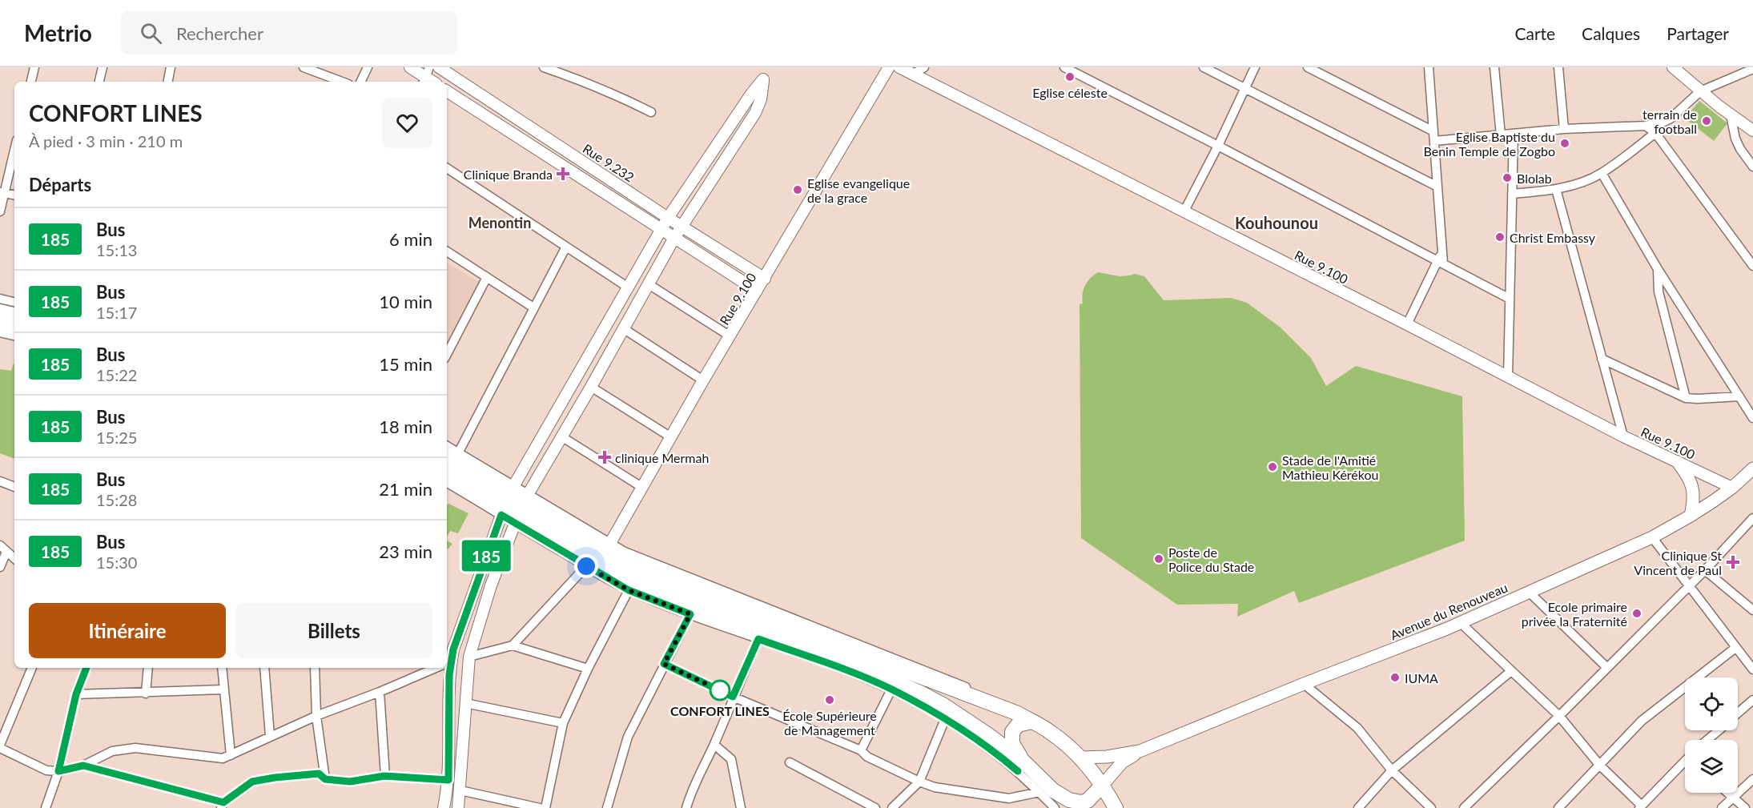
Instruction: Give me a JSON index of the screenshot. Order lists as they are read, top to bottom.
{
  "streets": {
    "main road": ["Avenue du Renouveau"],
    "street": ["Rue 9.232", "Rue 9.100"]
  },
  "crossings": [
    ["Rue 9.232", "Rue 9.100"],
    ["Rue 9.100", "Avenue du Renouveau"]
  ],
  "districts": ["Menontin", "Kouhounou"],
  "places": {
    "other": [
      "Eglise céleste",
      "terrain de football",
      "Eglise Baptiste du Benin Temple de Zogbo",
      "Blolab",
      "Eglise evangelique de la grace",
      "Christ Embassy",
      "Stade de l'Amitié Mathieu Kérékou",
      "Poste de Police du Stade",
      "Ecole primaire privée la Fraternité",
      "IUMA",
      "CONFORT LINES",
      "École Supérieure de Management"
    ],
    "health": ["Clinique Branda", "clinique Mermah", "Clinique St Vincent de Paul"]
  },
  "lines": ["bus line 185"],
  "page": {
    "header": "Metrio",
    "search": "Rechercher",
    "nav": ["Carte", "Calques", "Partager"],
    "on_map": "185",
    "heading": [
      ["CONFORT LINES", "À pied · 3 min · 210 m"],
      "Départs"
    ],
    "list": [
      {
        "mark": "185",
        "name": "Bus",
        "note": "15:13",
        "value": "6 min"
      },
      {
        "mark": "185",
        "name": "Bus",
        "note": "15:17",
        "value": "10 min"
      },
      {
        "mark": "185",
        "name": "Bus",
        "note": "15:22",
        "value": "15 min"
      },
      {
        "mark": "185",
        "name": "Bus",
        "note": "15:25",
        "value": "18 min"
      },
      {
        "mark": "185",
        "name": "Bus",
        "note": "15:28",
        "value": "21 min"
      },
      {
        "mark": "185",
        "name": "Bus",
        "note": "15:30",
        "value": "23 min"
      }
    ],
    "buttons": ["Itinéraire", "Billets"]
  }
}
